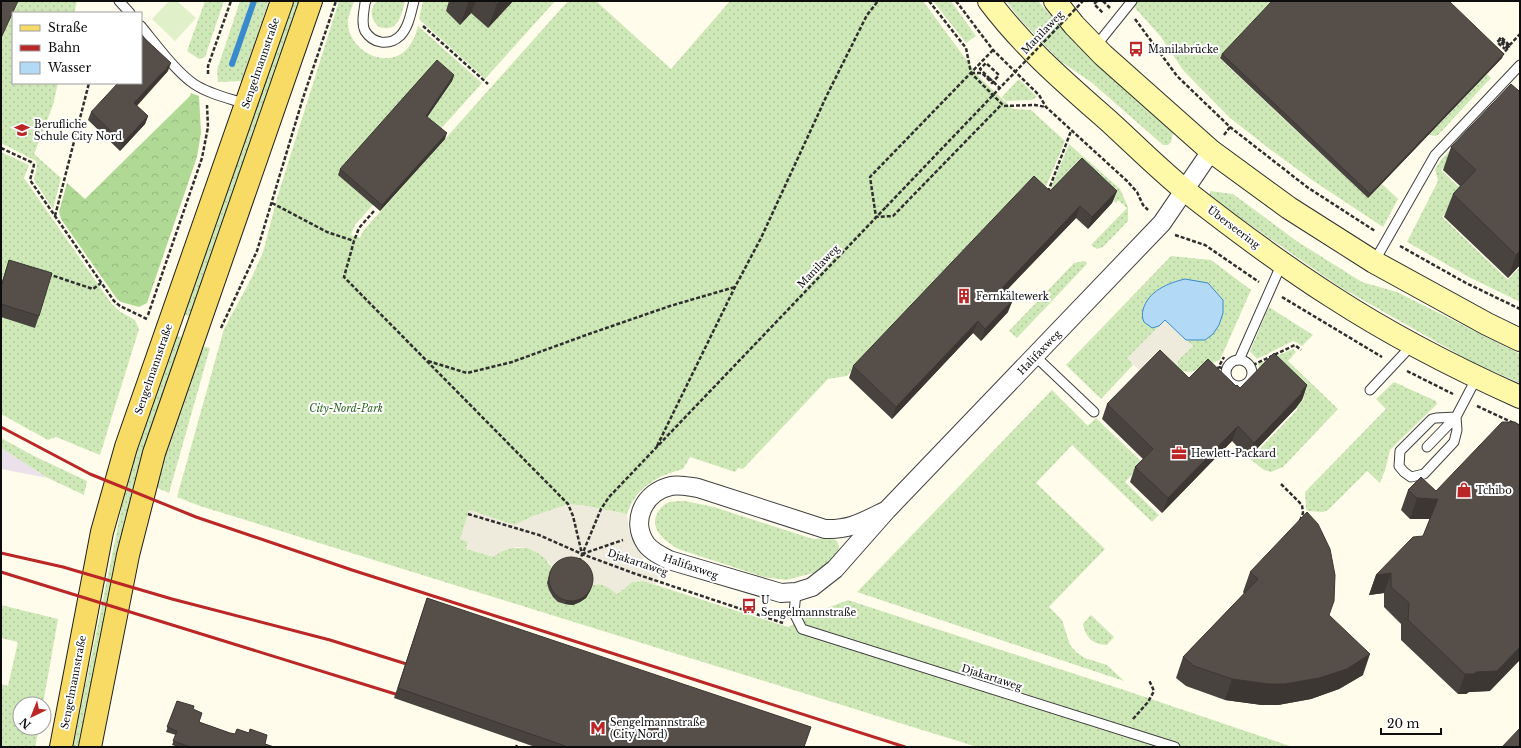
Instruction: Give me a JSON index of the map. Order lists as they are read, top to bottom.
{
  "streets": {
    "main road": ["Sengelmannstraße"],
    "street": ["Überseering", "Halifaxweg"],
    "lane": ["Djakartaweg"],
    "path": ["Manilaweg"]
  },
  "crossings": [
    ["Manilaweg", "Djakartaweg"],
    ["Überseering", "Halifaxweg"]
  ],
  "parks": ["City-Nord-Park"],
  "places": {
    "bus stop": ["Manilabrücke", "U Sengelmannstraße"],
    "school or university": ["Berufliche Schule City Nord"],
    "building": ["Fernkältewerk"],
    "office": ["Hewlett-Packard"],
    "shop": ["Tchibo"],
    "metro station": ["Sengelmannstraße (City Nord)"]
  },
  "legend": ["Straße", "Bahn", "Wasser"],
  "scale_bar": "20 m",
  "north": "bottom left"
}
